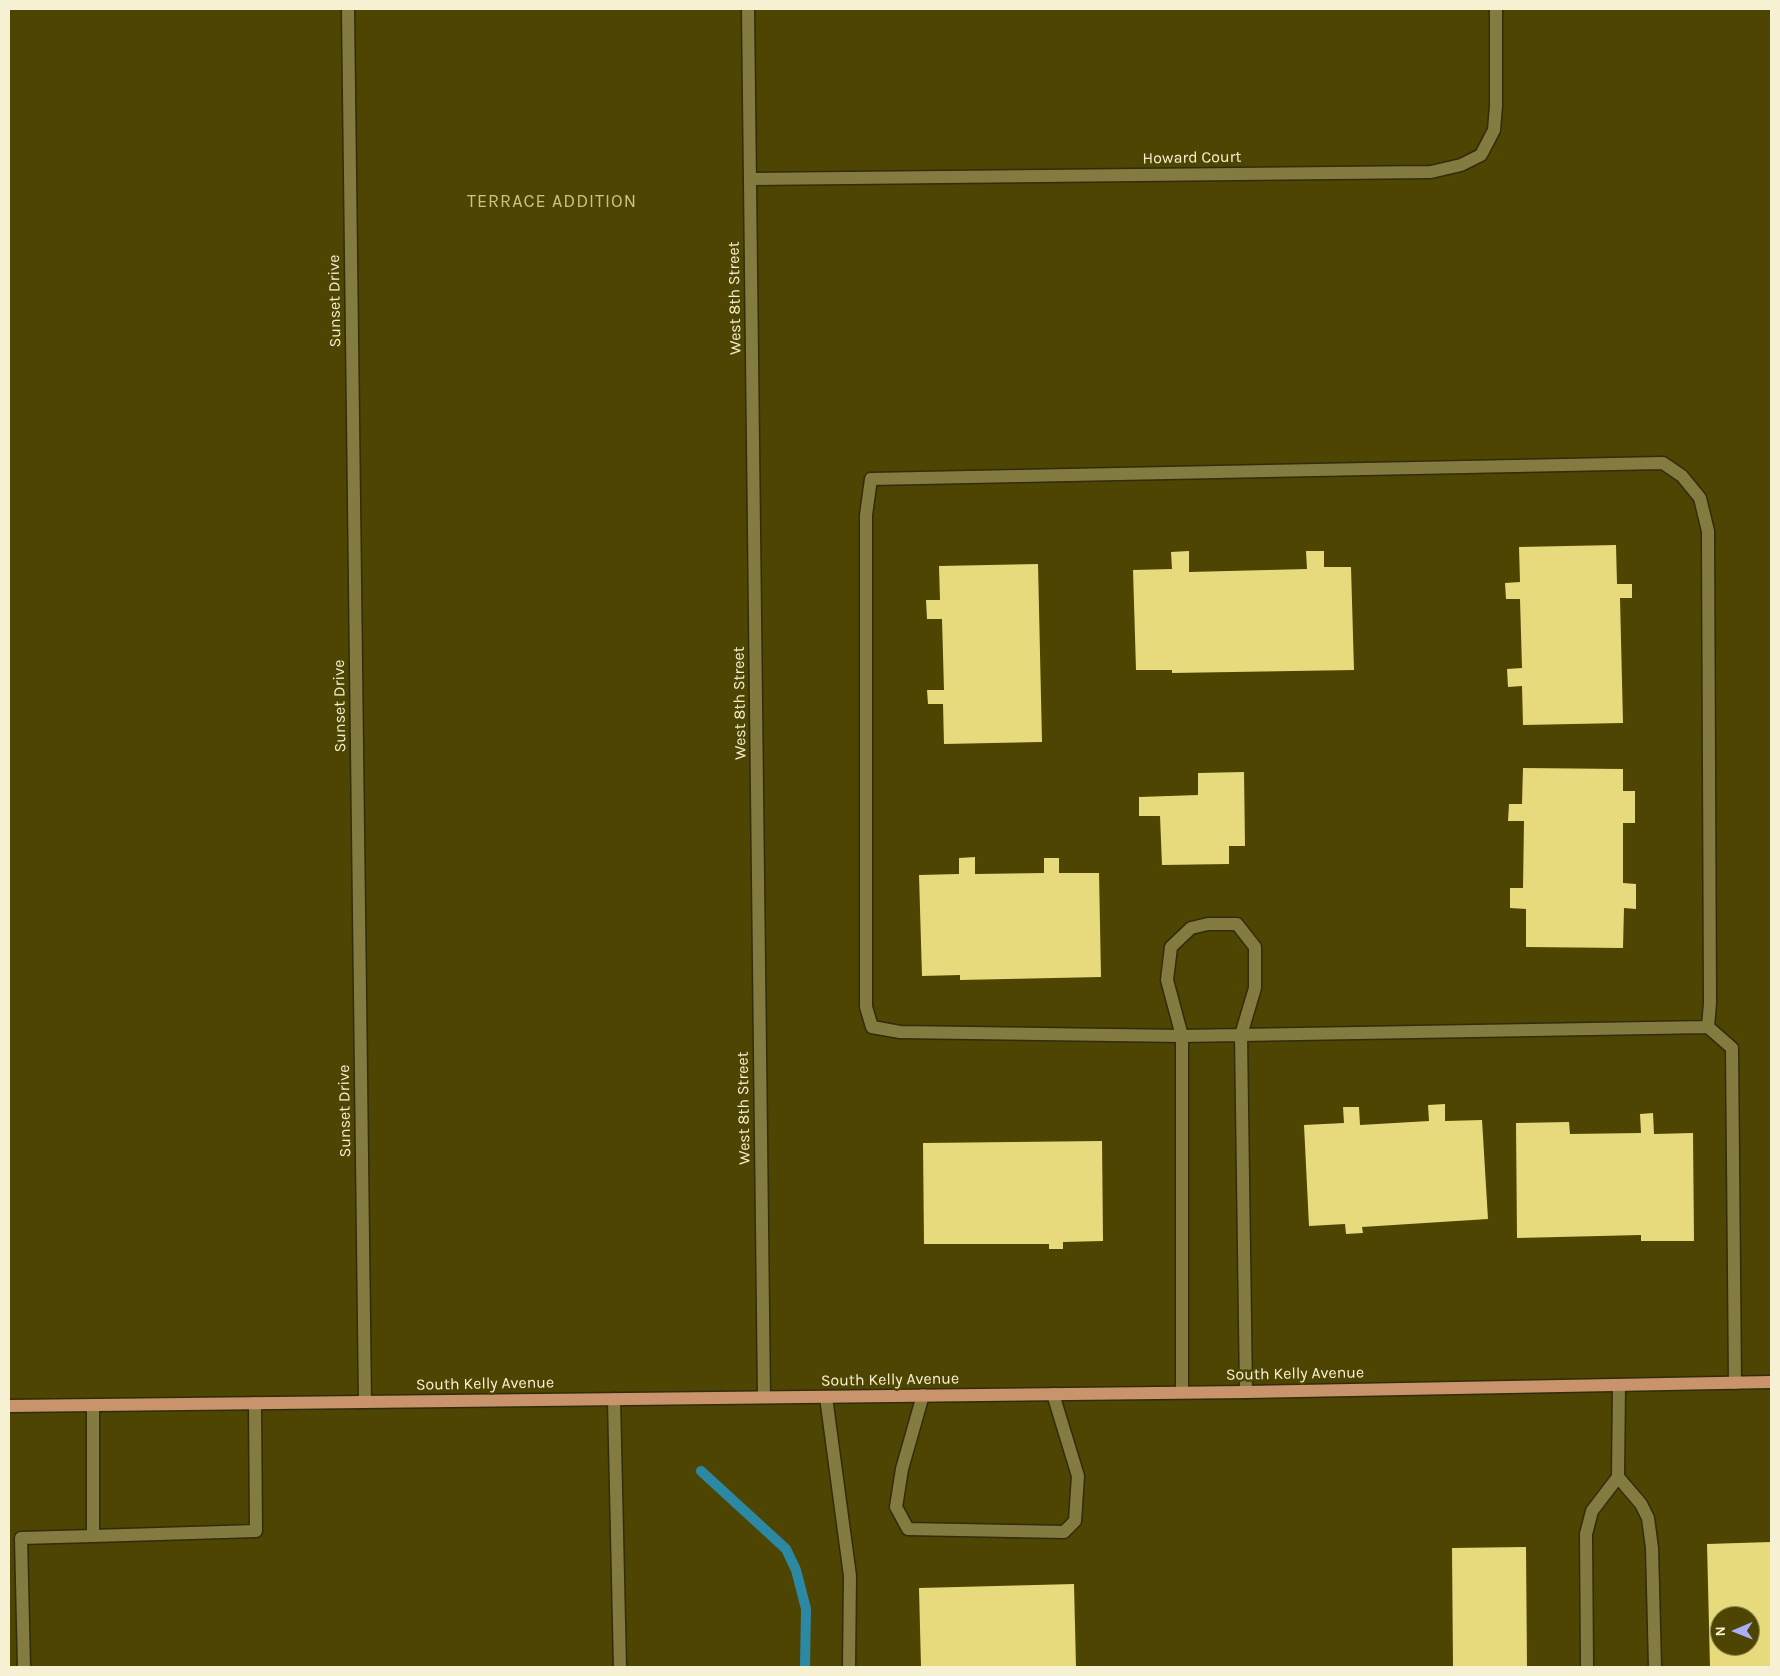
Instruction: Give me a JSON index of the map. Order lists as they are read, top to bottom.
{
  "streets": {
    "main road": ["South Kelly Avenue"],
    "street": ["Howard Court", "West 8th Street", "Sunset Drive"]
  },
  "crossings": [
    ["Howard Court", "West 8th Street"],
    ["West 8th Street", "South Kelly Avenue"],
    ["Sunset Drive", "South Kelly Avenue"]
  ],
  "districts": ["TERRACE ADDITION"],
  "north": "left"
}
